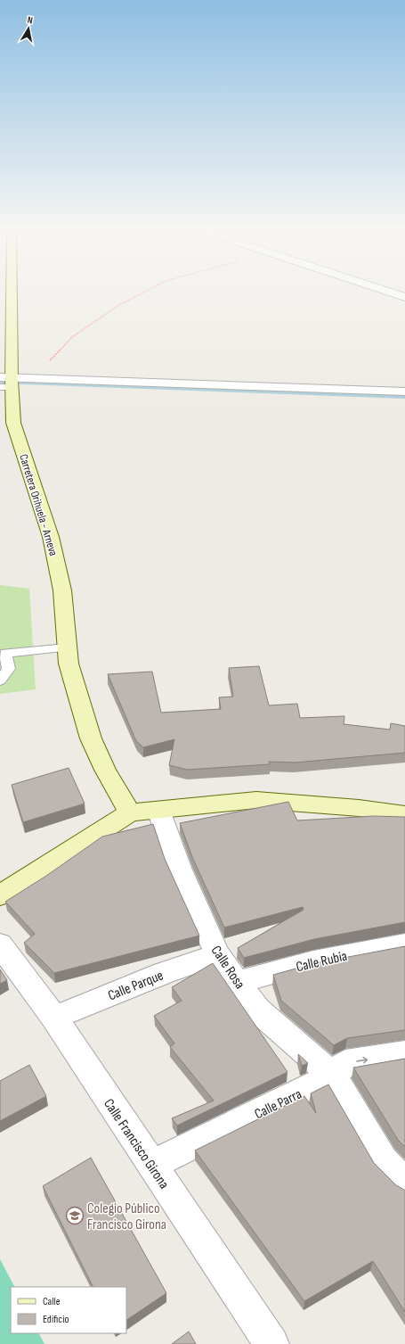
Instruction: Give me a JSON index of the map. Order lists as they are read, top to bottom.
{
  "streets": {
    "main road": ["Carretera Orihuela - Arneva"],
    "street": [
      "Calle Rubia",
      "Calle Rosa",
      "Calle Parque",
      "Calle Parra",
      "Calle Francisco Girona"
    ]
  },
  "crossings": [
    ["Calle Rubia", "Calle Rosa"],
    ["Calle Rosa", "Calle Parque"],
    ["Calle Rosa", "Calle Parra"],
    ["Calle Parque", "Calle Francisco Girona"],
    ["Calle Parra", "Calle Francisco Girona"]
  ],
  "places": {
    "school or university": ["Colegio Público Francisco Girona"]
  },
  "legend": ["Calle", "Edificio"],
  "north": "top"
}
